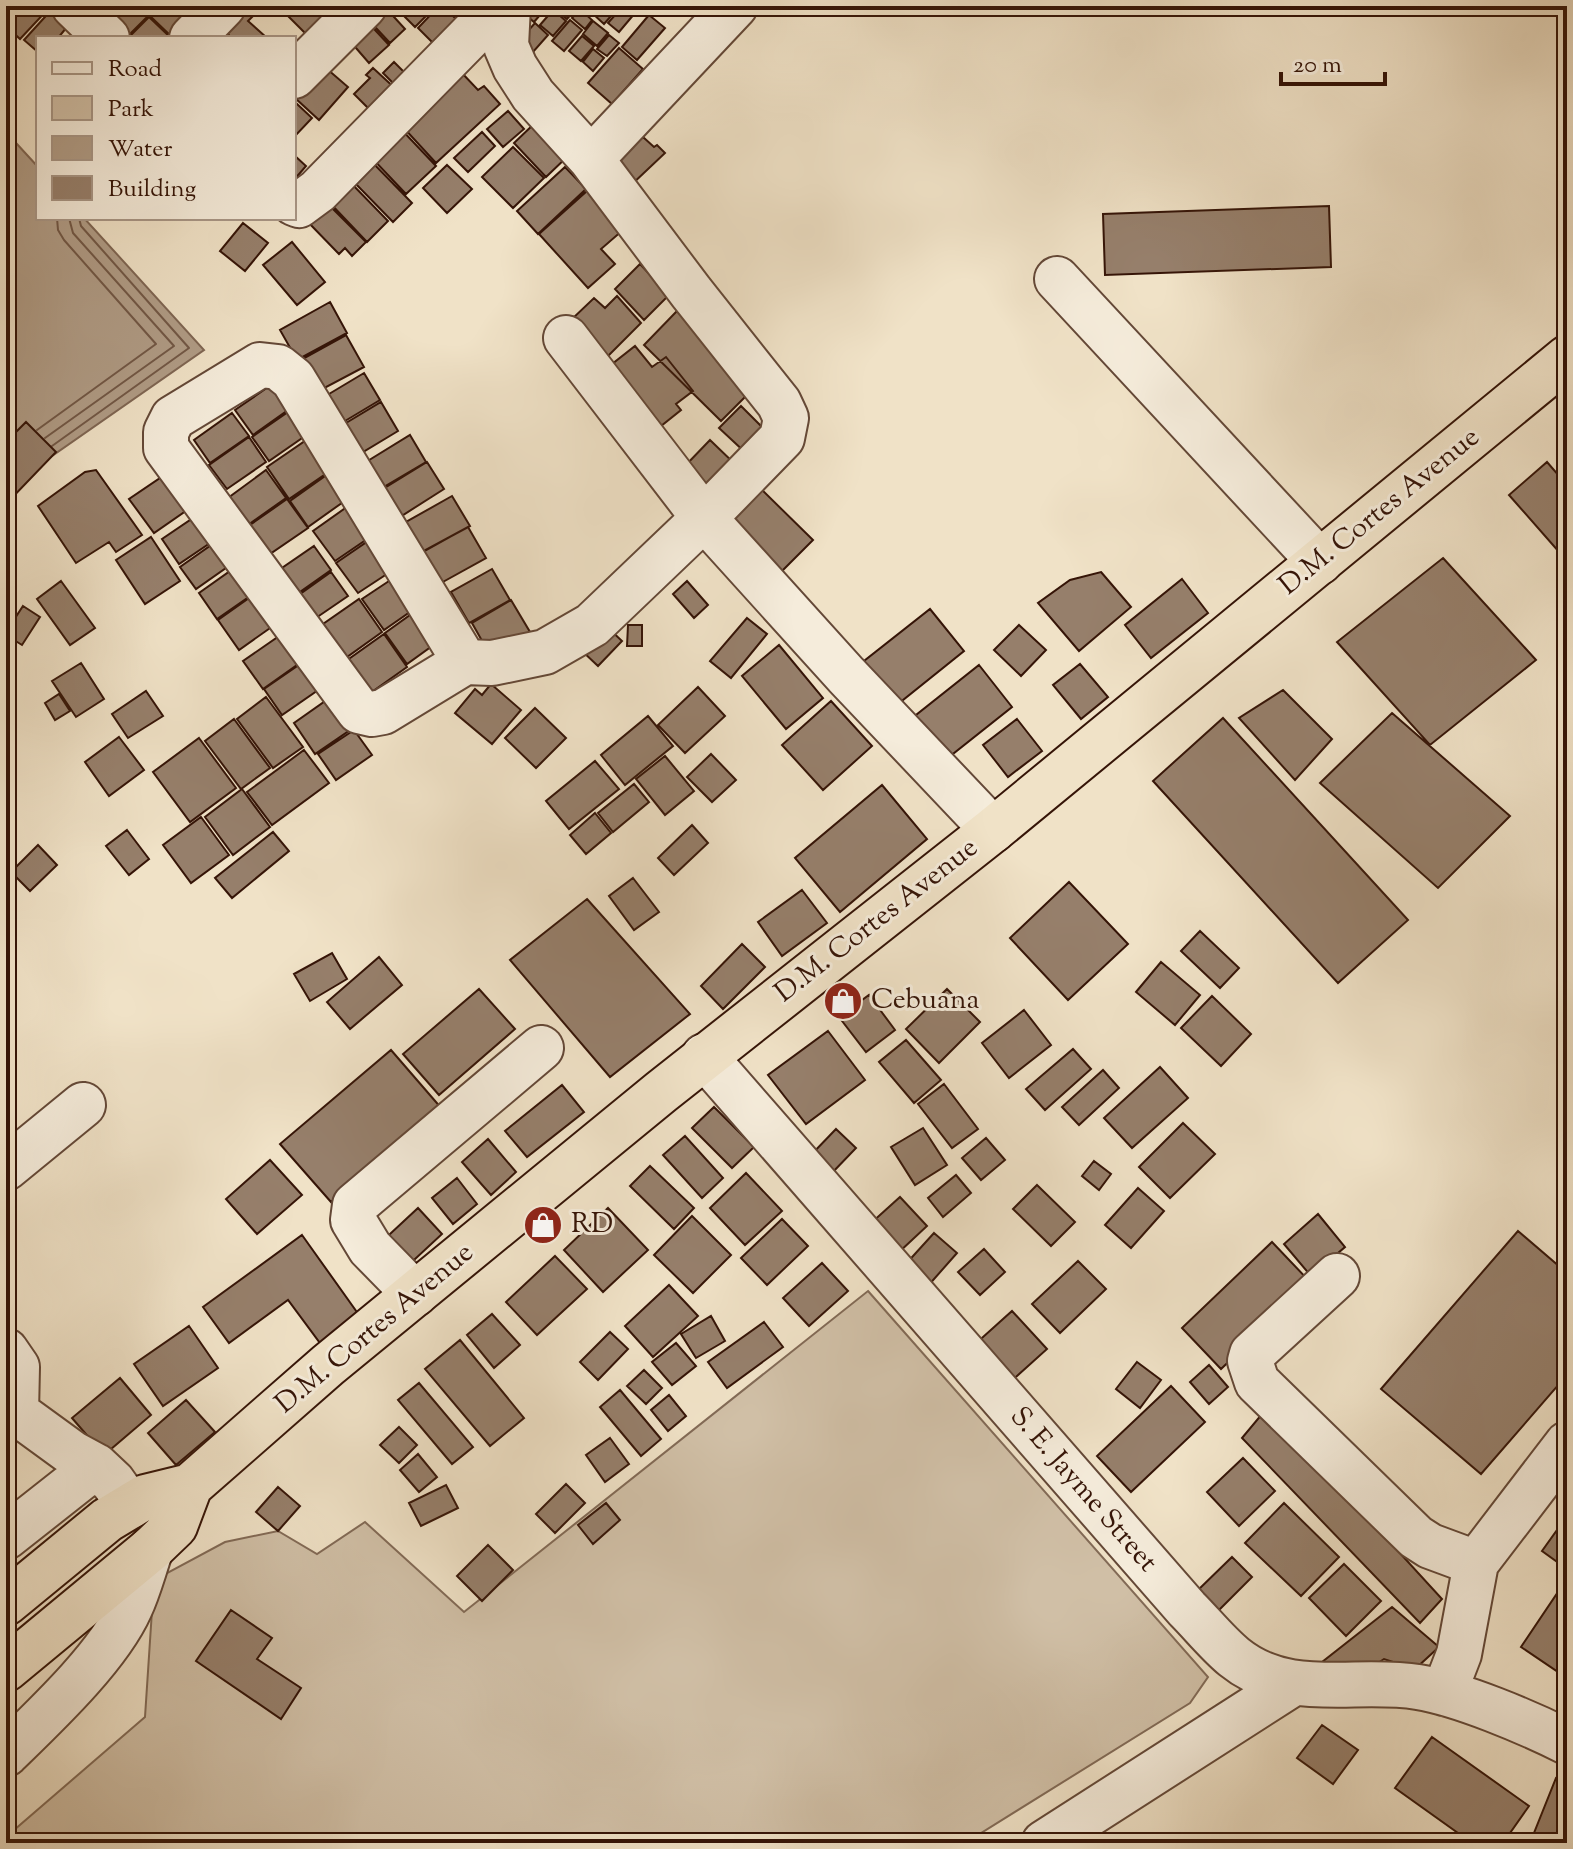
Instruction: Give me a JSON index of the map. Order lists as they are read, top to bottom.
{
  "streets": {
    "highway": ["D.M. Cortes Avenue"],
    "street": ["S. E. Jayme Street"]
  },
  "crossings": [
    ["D.M. Cortes Avenue", "S. E. Jayme Street"]
  ],
  "places": {
    "shop": ["Cebuana", "RD"]
  },
  "legend": [
    "Road",
    "Park",
    "Water",
    "Building"
  ],
  "scale_bar": "20 m"
}
